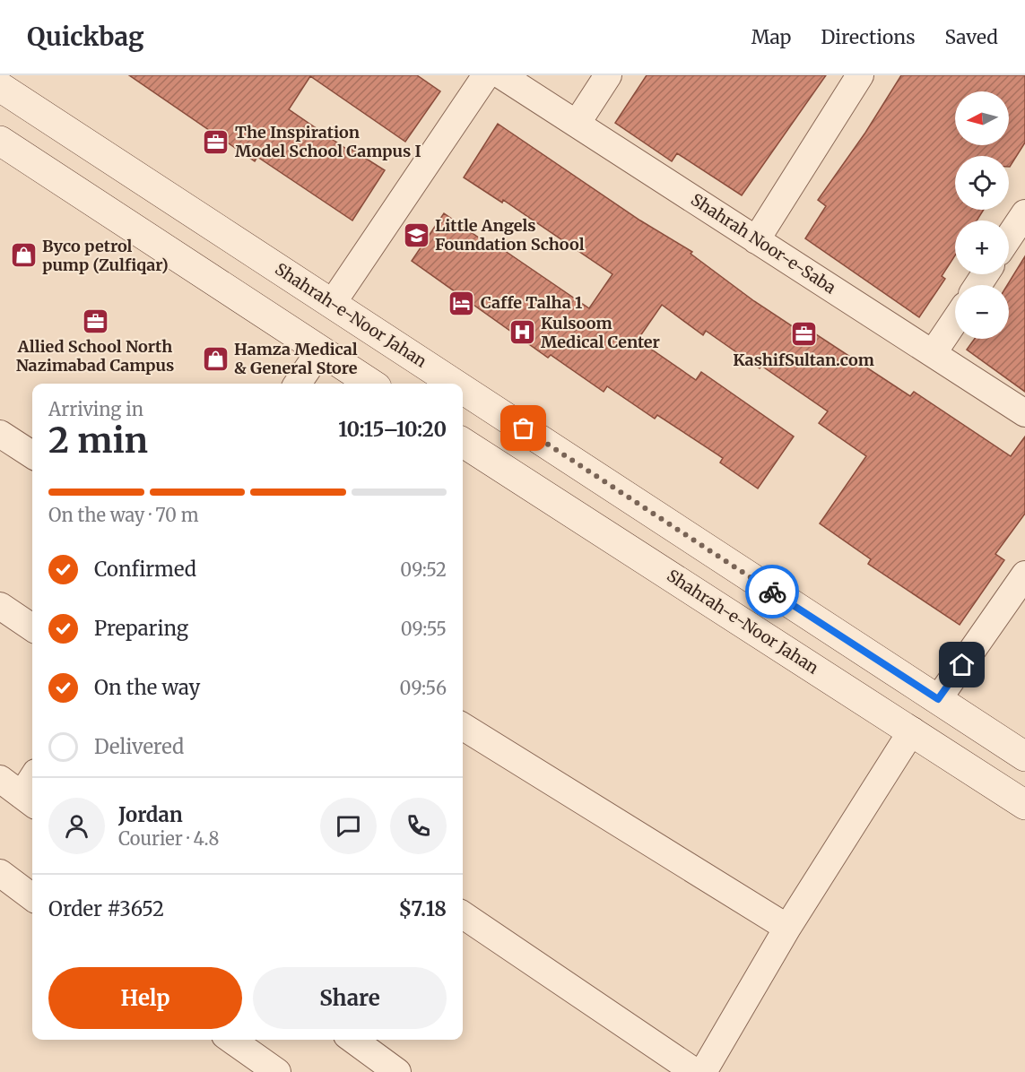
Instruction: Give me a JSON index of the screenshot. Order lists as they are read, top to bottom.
{
  "streets": {
    "main road": ["Shahrah-e-Noor Jahan"],
    "street": ["Shahrah Noor-e-Saba"]
  },
  "places": {
    "office": ["The Inspiration Model School Campus I", "Allied School North Nazimabad Campus", "KashifSultan.com"],
    "school or university": ["Little Angels Foundation School"],
    "shop": ["Byco petrol pump (Zulfiqar)", "Hamza Medical & General Store"],
    "hotel": ["Caffe Talha 1"],
    "hospital": ["Kulsoom Medical Center"]
  },
  "north": "left",
  "page": {
    "header": "Quickbag",
    "nav": ["Map", "Directions", "Saved"],
    "map_buttons": ["+", "−"],
    "heading": ["2 min", "Arriving in", "10:15–10:20"],
    "panel": [
      "Jordan",
      "Courier · 4.8",
      "Order #3652",
      "$7.18"
    ],
    "bar": "On the way · 70 m",
    "list": [
      ["Confirmed", "09:52"],
      ["Preparing", "09:55"],
      ["On the way", "09:56"],
      "Delivered"
    ],
    "buttons": ["Help", "Share"]
  }
}
